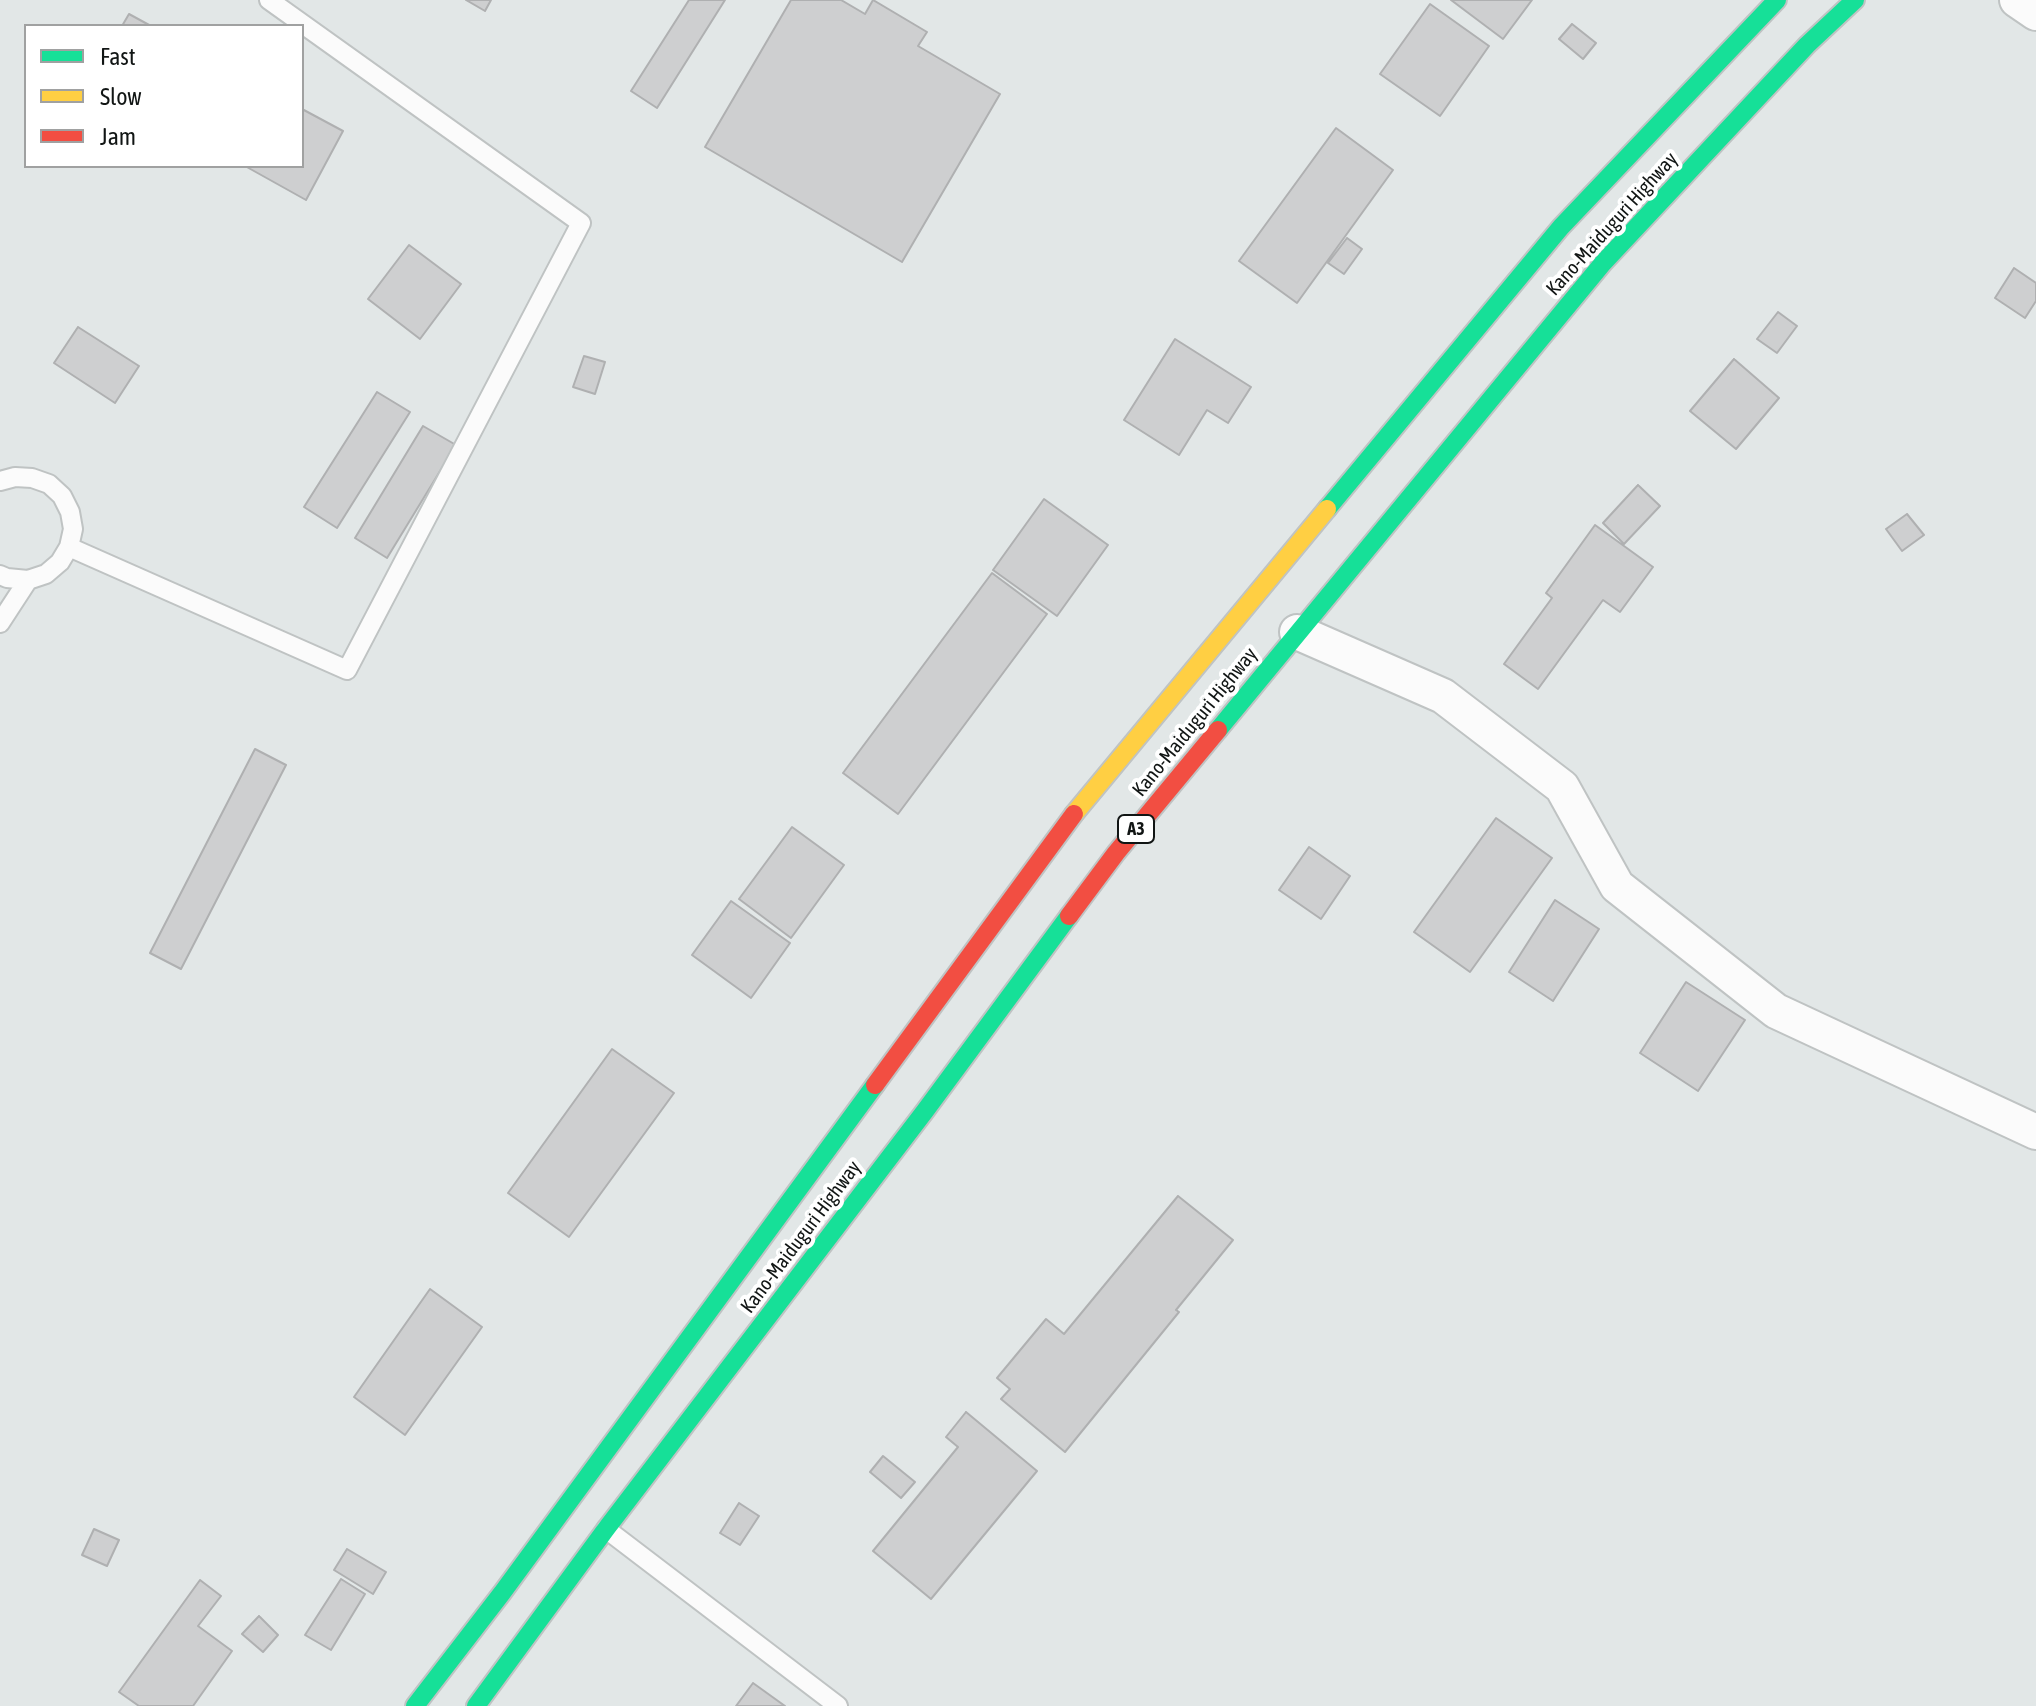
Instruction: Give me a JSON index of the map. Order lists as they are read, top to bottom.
{
  "streets": {
    "highway": ["Kano-Maiduguri Highway", "A3"]
  },
  "legend": ["Fast", "Slow", "Jam"]
}
